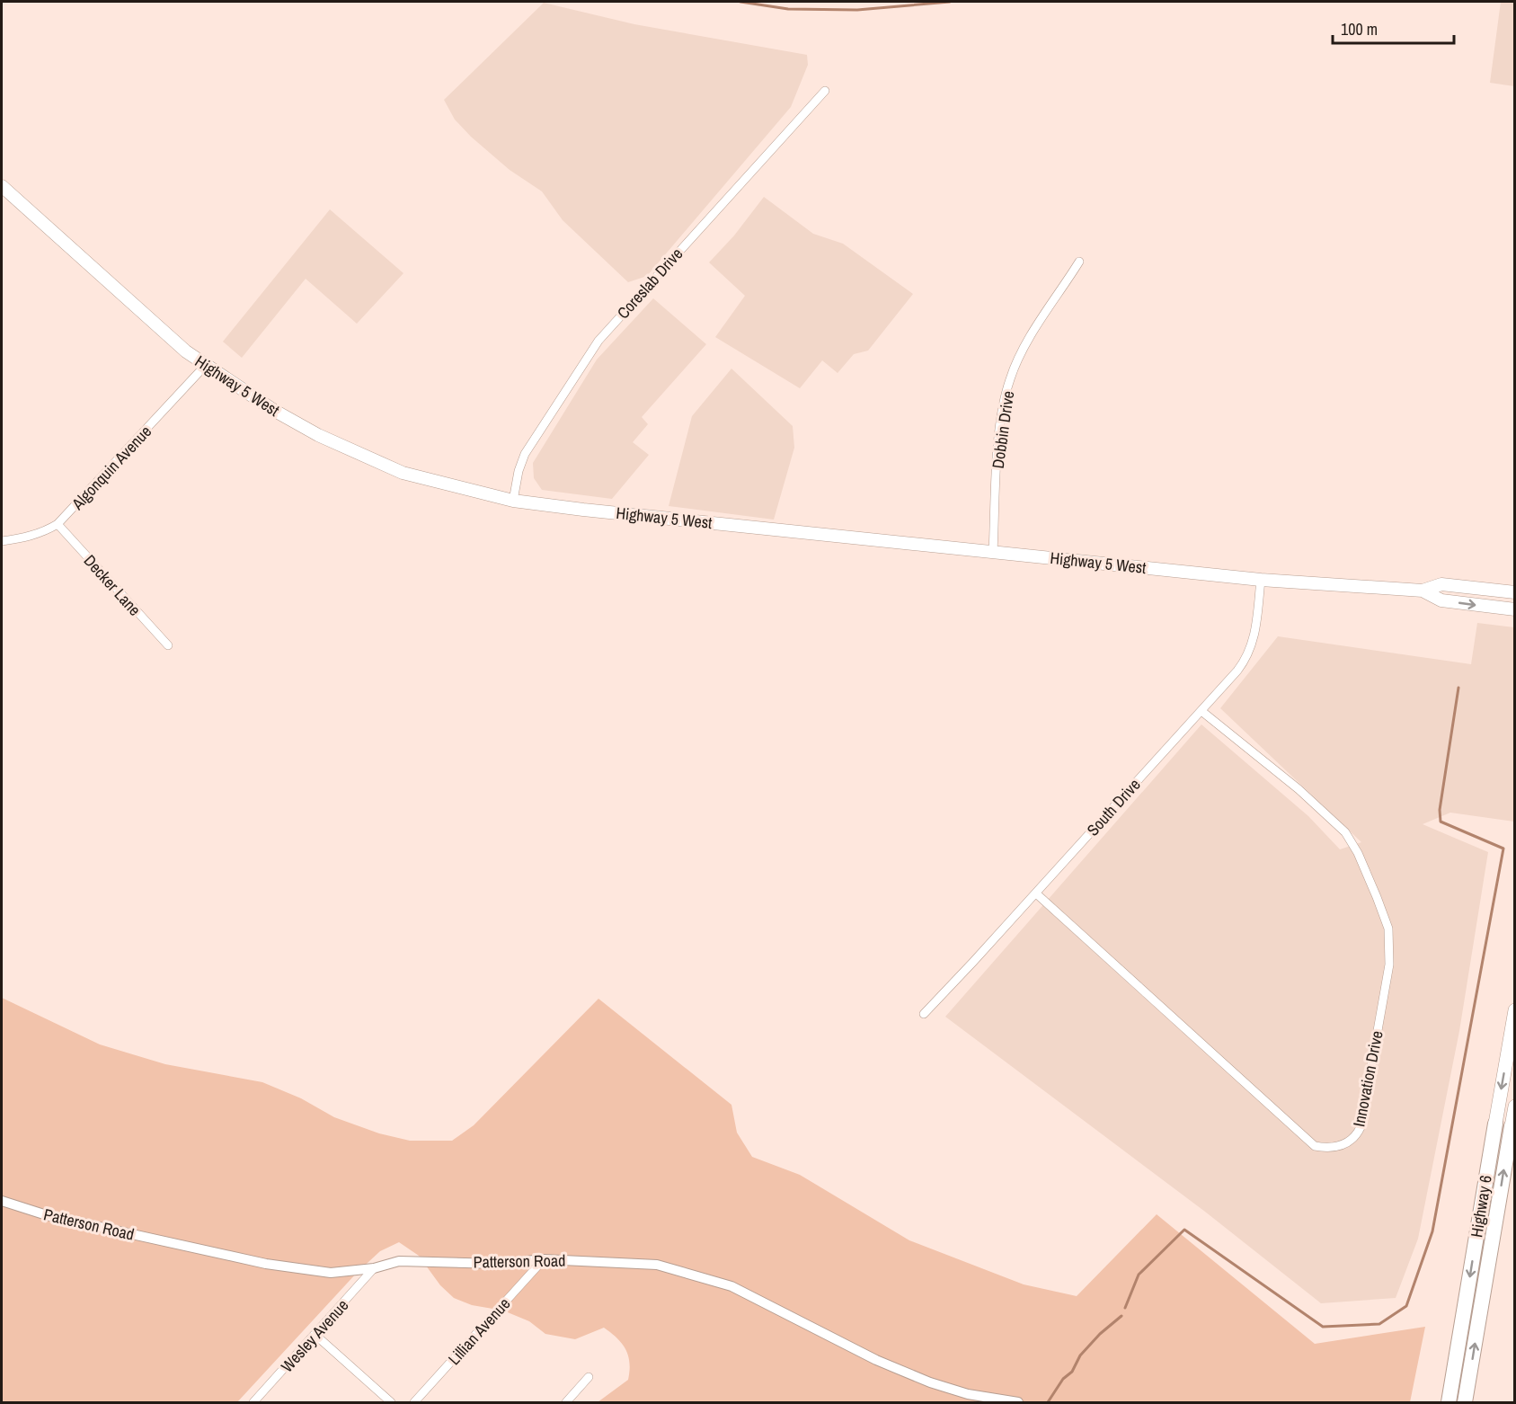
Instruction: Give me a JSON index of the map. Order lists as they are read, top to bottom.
{
  "streets": {
    "highway": ["Highway 6"],
    "main road": ["Highway 5 West"],
    "street": [
      "Coreslab Drive",
      "Dobbin Drive",
      "Algonquin Avenue",
      "Decker Lane",
      "South Drive",
      "Innovation Drive",
      "Patterson Road",
      "Lillian Avenue",
      "Wesley Avenue"
    ]
  },
  "crossings": [
    ["Coreslab Drive", "Highway 5 West"],
    ["Highway 5 West", "Dobbin Drive"],
    ["Highway 5 West", "Algonquin Avenue"],
    ["Highway 5 West", "South Drive"],
    ["Algonquin Avenue", "Decker Lane"],
    ["South Drive", "Innovation Drive"],
    ["Patterson Road", "Lillian Avenue"],
    ["Patterson Road", "Wesley Avenue"]
  ],
  "scale_bar": "100 m"
}
